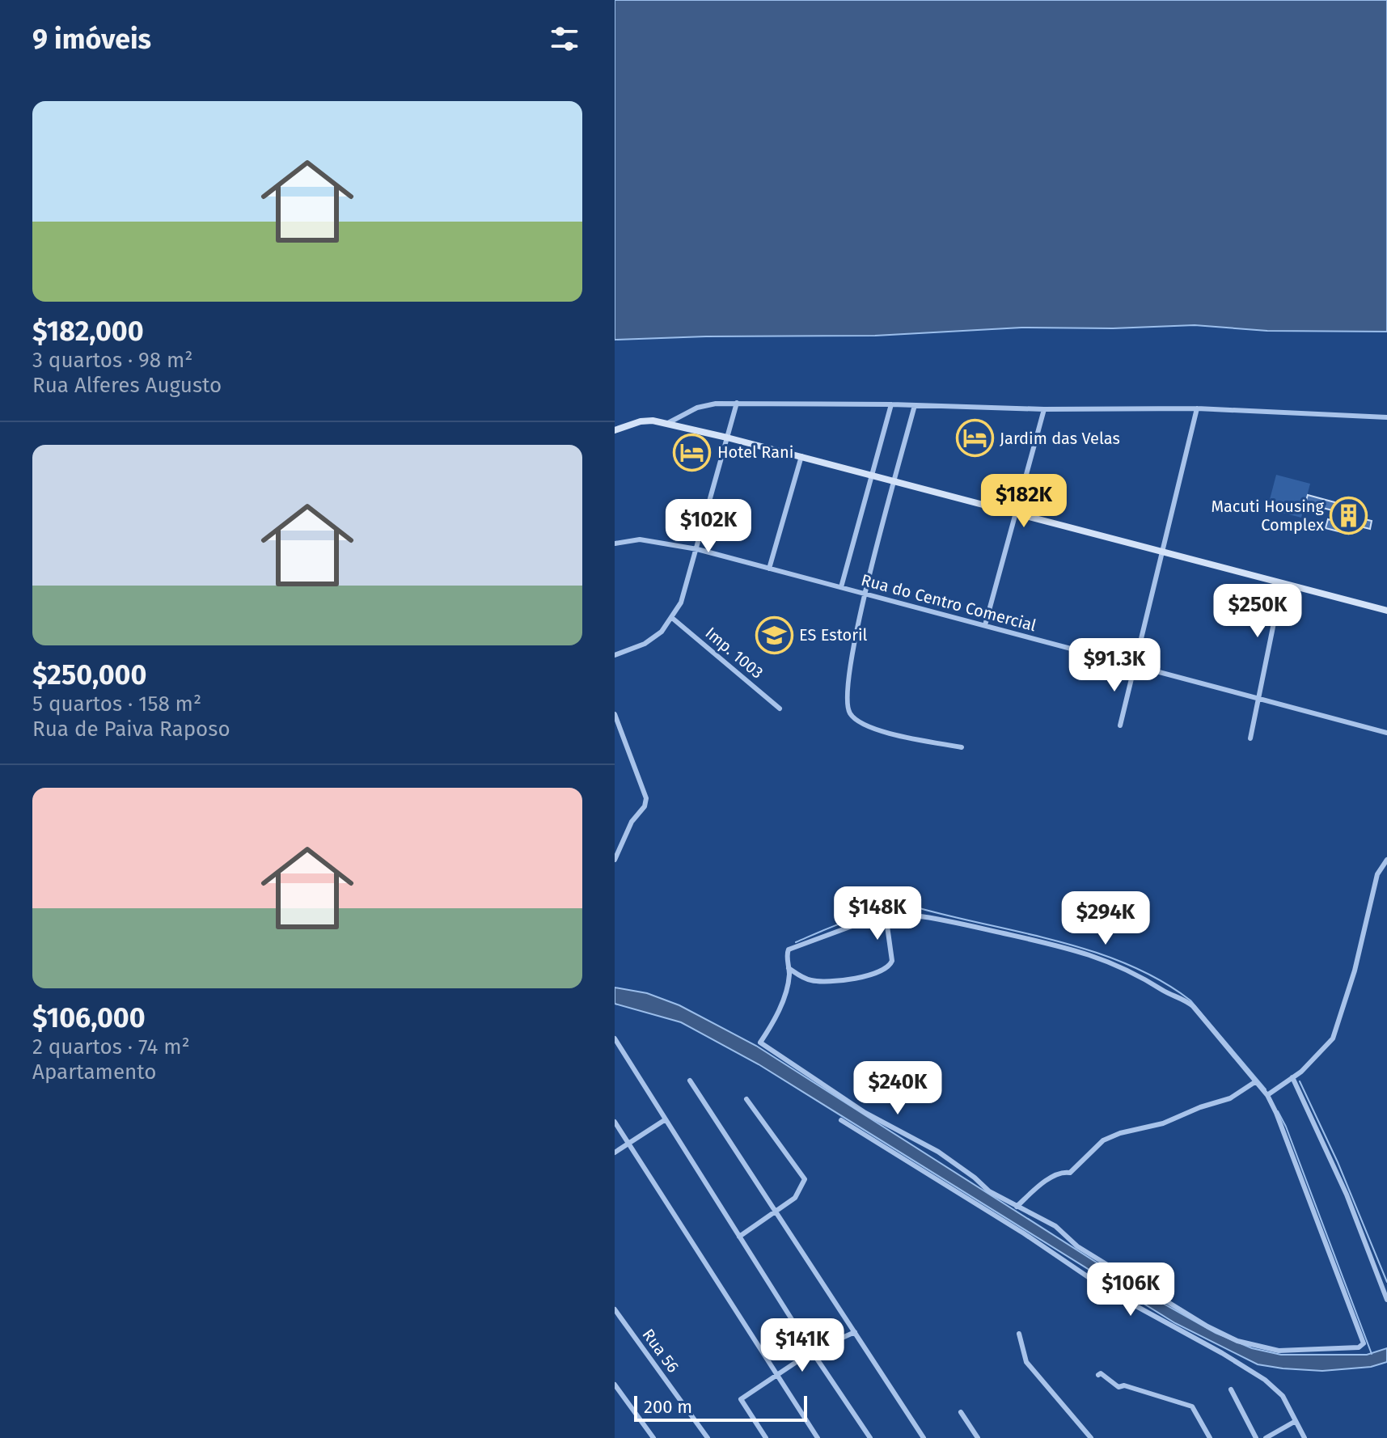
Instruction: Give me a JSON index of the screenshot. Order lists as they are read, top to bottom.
{
  "streets": {
    "street": ["Rua do Centro Comercial", "Imp. 1003", "Rua 56"]
  },
  "places": {
    "hotel": ["Jardim das Velas", "Hotel Rani"],
    "building": ["Macuti Housing Complex"],
    "school or university": ["ES Estoril"]
  },
  "scale_bar": "200 m",
  "page": {
    "heading": "9 imóveis",
    "list": [
      {
        "name": "$182,000",
        "note": "3 quartos · 98 m² · Rua Alferes Augusto"
      },
      {
        "name": "$250,000",
        "note": "5 quartos · 158 m² · Rua de Paiva Raposo"
      },
      {
        "name": "$106,000",
        "note": "2 quartos · 74 m² · Apartamento"
      }
    ],
    "price": [
      "$182K",
      "$102K",
      "$250K",
      "$91.3K",
      "$148K",
      "$294K",
      "$240K",
      "$106K",
      "$141K"
    ],
    "scale": "200 m"
  }
}
